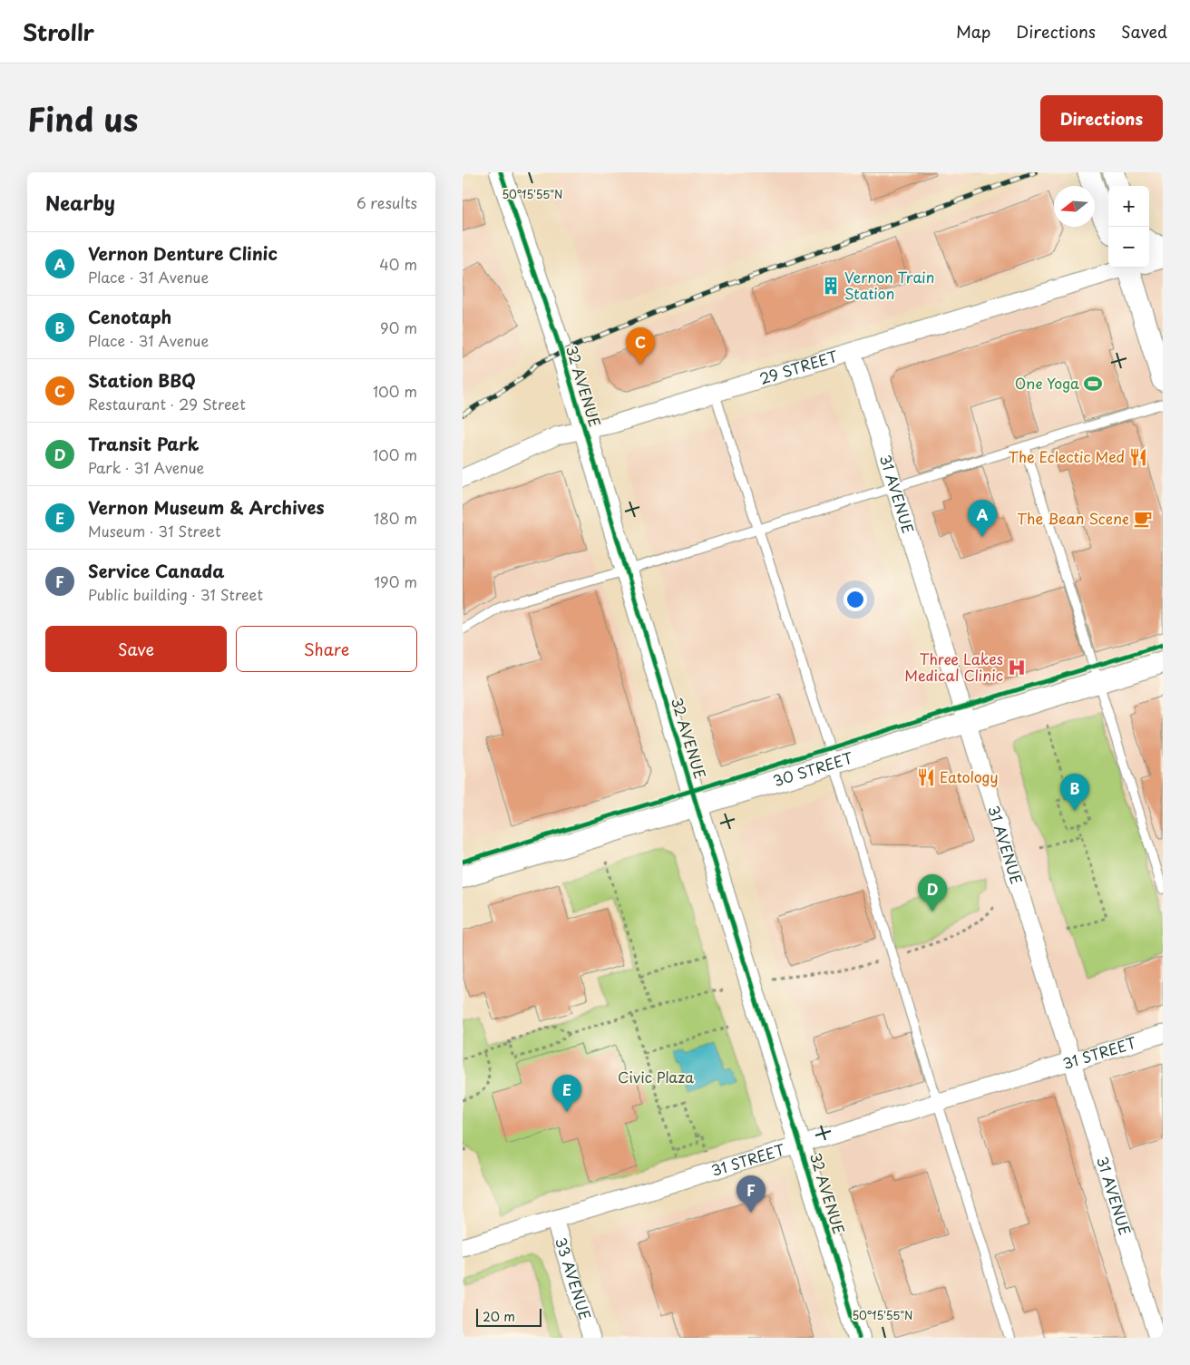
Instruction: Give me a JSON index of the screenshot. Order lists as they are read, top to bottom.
{
  "streets": {
    "street": [
      "29 STREET",
      "32 AVENUE",
      "31 AVENUE",
      "30 STREET",
      "31 STREET",
      "33 AVENUE"
    ]
  },
  "crossings": [
    ["29 STREET", "32 AVENUE"],
    ["29 STREET", "31 AVENUE"],
    ["32 AVENUE", "30 STREET"],
    ["32 AVENUE", "31 STREET"],
    ["31 AVENUE", "30 STREET"],
    ["31 AVENUE", "31 STREET"],
    ["31 STREET", "33 AVENUE"]
  ],
  "parks": ["Civic Plaza"],
  "places": {
    "building": ["Vernon Train Station"],
    "sports": ["One Yoga"],
    "restaurant": ["The Eclectic Med", "Eatology"],
    "cafe": ["The Bean Scene"],
    "hospital": ["Three Lakes Medical Clinic"]
  },
  "scale_bar": "20 m",
  "north": "left",
  "page": {
    "header": "Strollr",
    "nav": ["Map", "Directions", "Saved"],
    "title": "Find us",
    "buttons": [
      "Directions",
      ["Save", "Share"]
    ],
    "heading": ["Nearby", "6 results"],
    "map_buttons": ["+", "−"],
    "list": [
      {
        "mark": "A",
        "name": "Vernon Denture Clinic",
        "note": "Place · 31 Avenue",
        "value": "40 m"
      },
      {
        "mark": "B",
        "name": "Cenotaph",
        "note": "Place · 31 Avenue",
        "value": "90 m"
      },
      {
        "mark": "C",
        "name": "Station BBQ",
        "note": "Restaurant · 29 Street",
        "value": "100 m"
      },
      {
        "mark": "D",
        "name": "Transit Park",
        "note": "Park · 31 Avenue",
        "value": "100 m"
      },
      {
        "mark": "E",
        "name": "Vernon Museum & Archives",
        "note": "Museum · 31 Street",
        "value": "180 m"
      },
      {
        "mark": "F",
        "name": "Service Canada",
        "note": "Public building · 31 Street",
        "value": "190 m"
      }
    ],
    "pins": [
      "C",
      "A",
      "B",
      "D",
      "E",
      "F"
    ],
    "scale": "20 m"
  },
  "coordinates": ["50°15'55\"N"]
}
